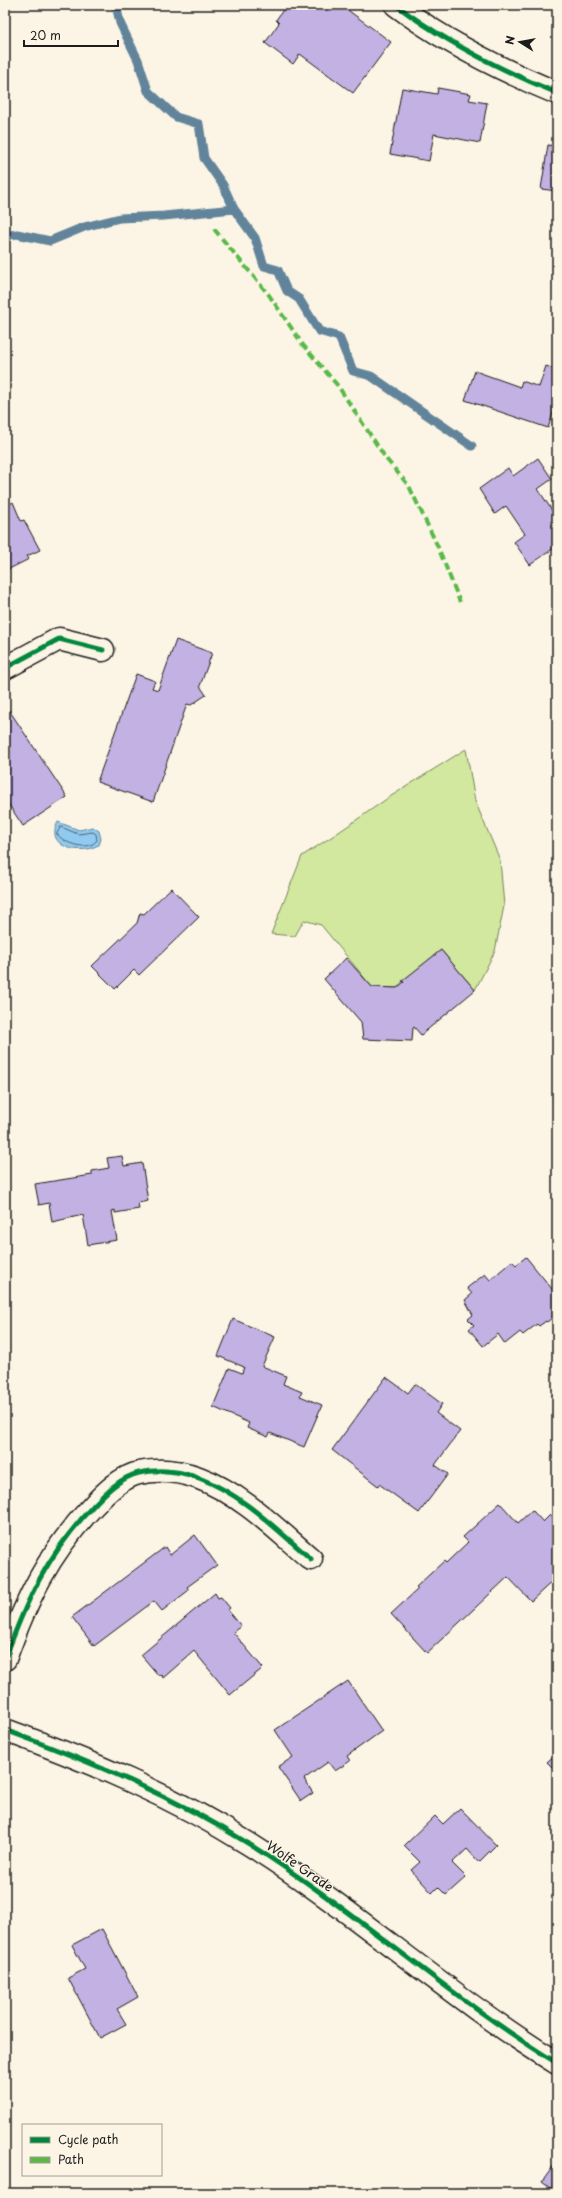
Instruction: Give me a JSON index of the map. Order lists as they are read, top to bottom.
{
  "streets": {
    "street": ["Wolfe Grade"]
  },
  "legend": ["Cycle path", "Path"],
  "scale_bar": "20 m",
  "north": "left"
}
